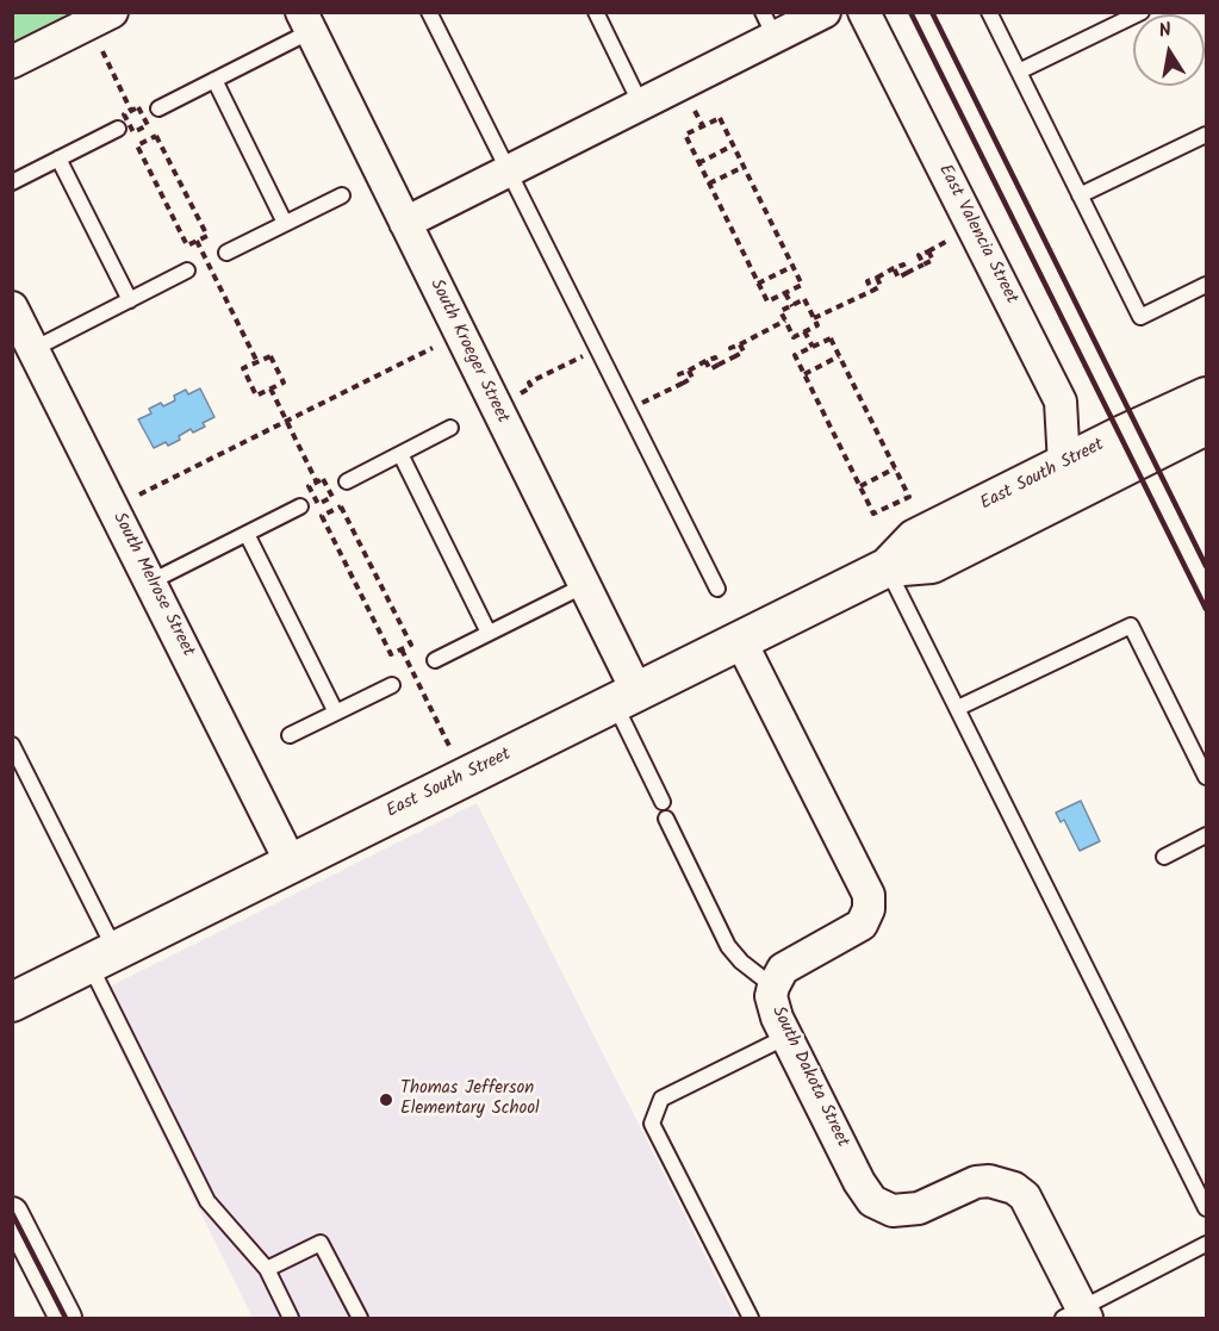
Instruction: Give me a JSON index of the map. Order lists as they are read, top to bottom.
{
  "streets": {
    "street": [
      "East Valencia Street",
      "South Kroeger Street",
      "East South Street",
      "South Melrose Street",
      "South Dakota Street"
    ]
  },
  "crossings": [
    ["East Valencia Street", "East South Street"],
    ["South Kroeger Street", "East South Street"],
    ["East South Street", "South Melrose Street"],
    ["East South Street", "South Dakota Street"]
  ],
  "places": ["Thomas Jefferson Elementary School"],
  "north": "top"
}
